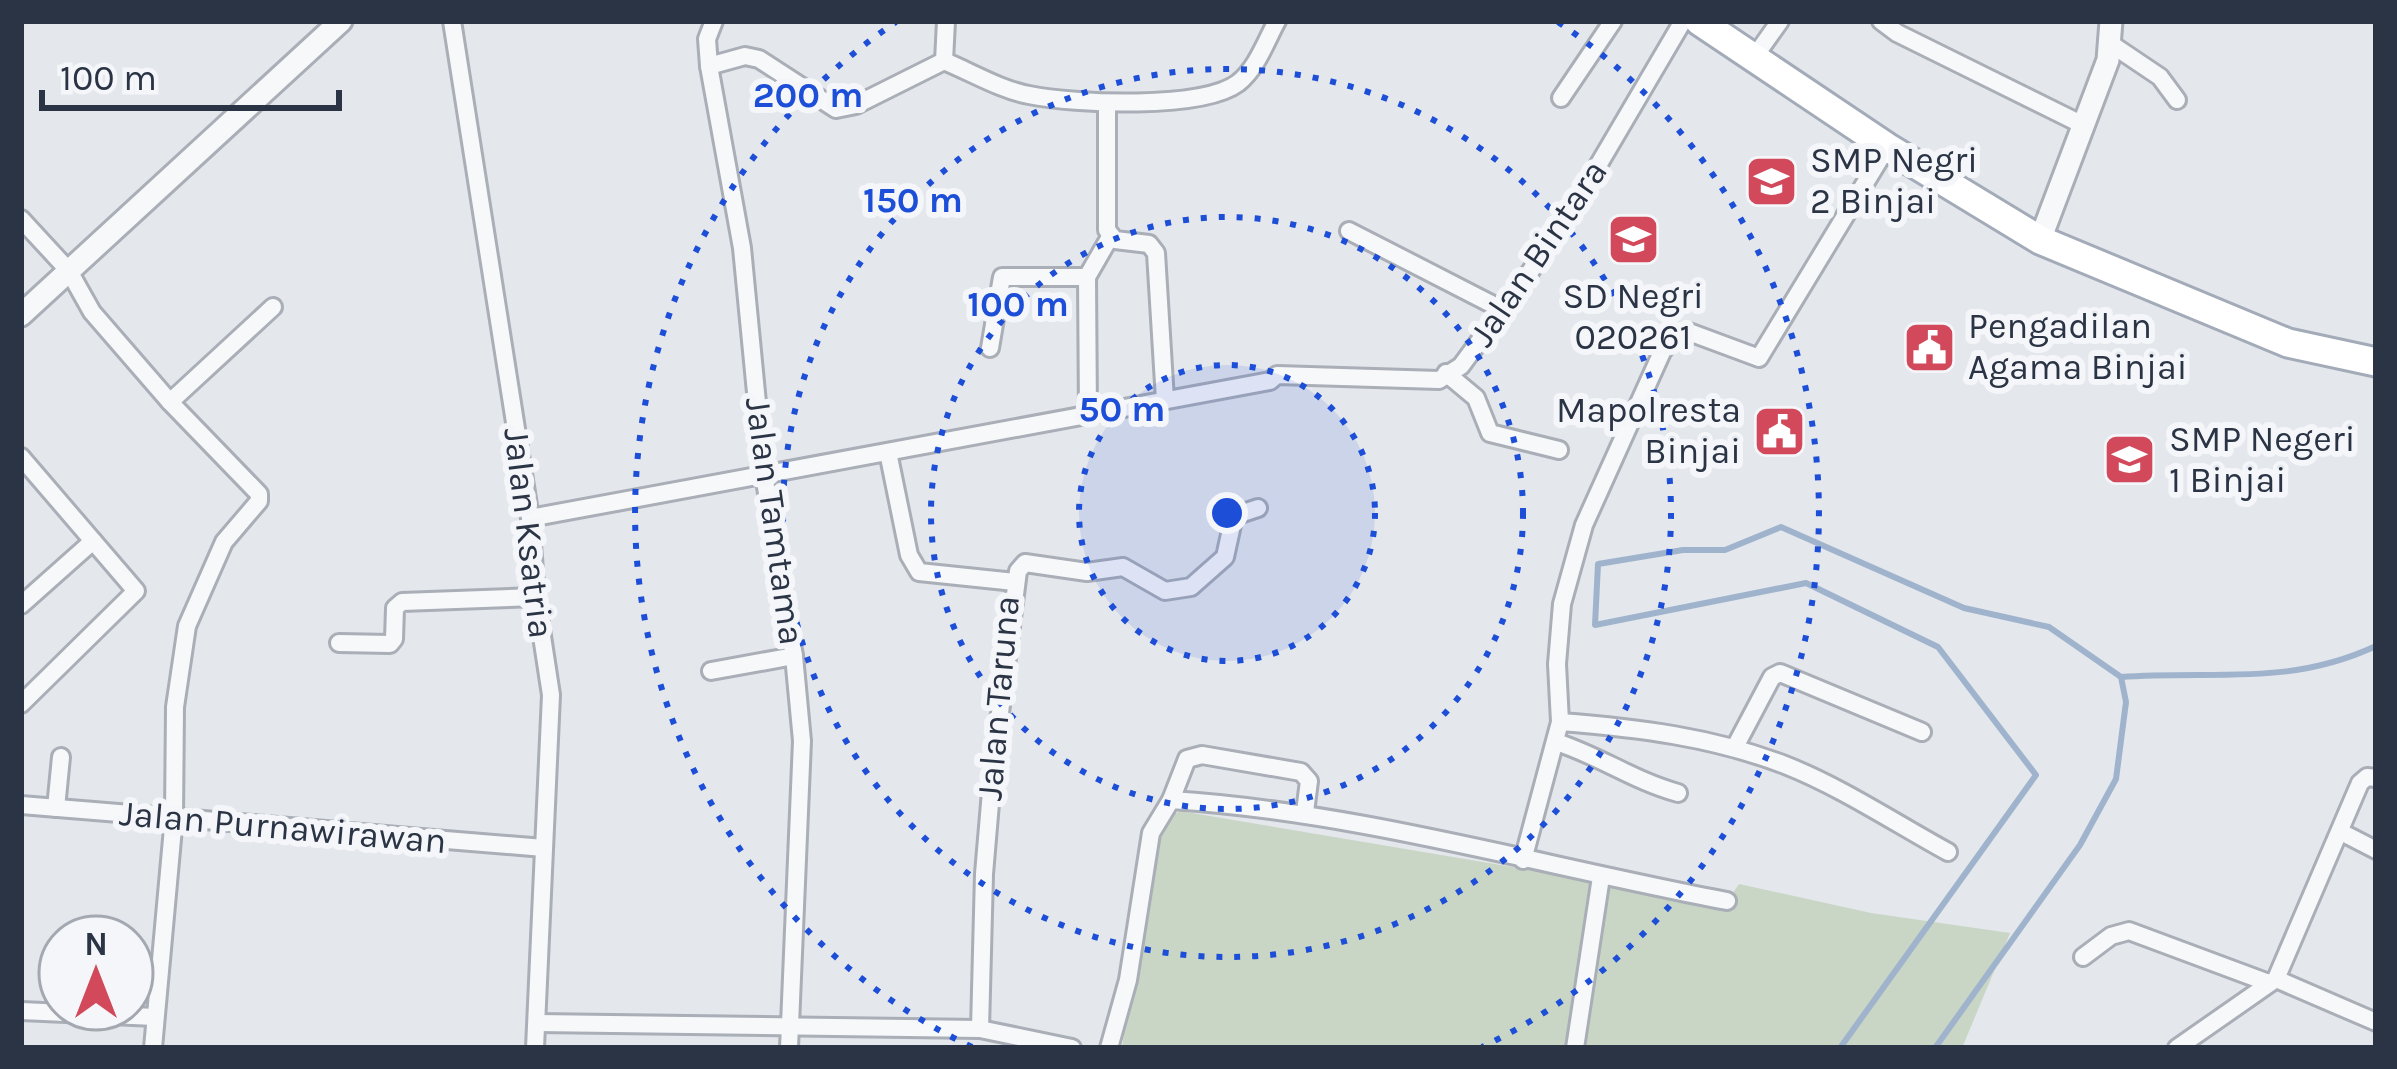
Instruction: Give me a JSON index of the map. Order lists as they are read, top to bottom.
{
  "streets": {
    "street": [
      "Jalan Bintara",
      "Jalan Tamtama",
      "Jalan Ksatria",
      "Jalan Taruna",
      "Jalan Purnawirawan"
    ]
  },
  "crossings": [
    ["Jalan Bintara", "Jalan Tamtama"],
    ["Jalan Bintara", "Jalan Ksatria"],
    ["Jalan Bintara", "Jalan Taruna"],
    ["Jalan Ksatria", "Jalan Purnawirawan"]
  ],
  "places": {
    "school or university": ["SMP Negri 2 Binjai", "SD Negri 020261", "SMP Negeri 1 Binjai"],
    "public building": ["Pengadilan Agama Binjai", "Mapolresta Binjai"]
  },
  "scale_bar": "100 m",
  "north": "top",
  "rings": [
    "200 m",
    "150 m",
    "100 m",
    "50 m"
  ]
}
